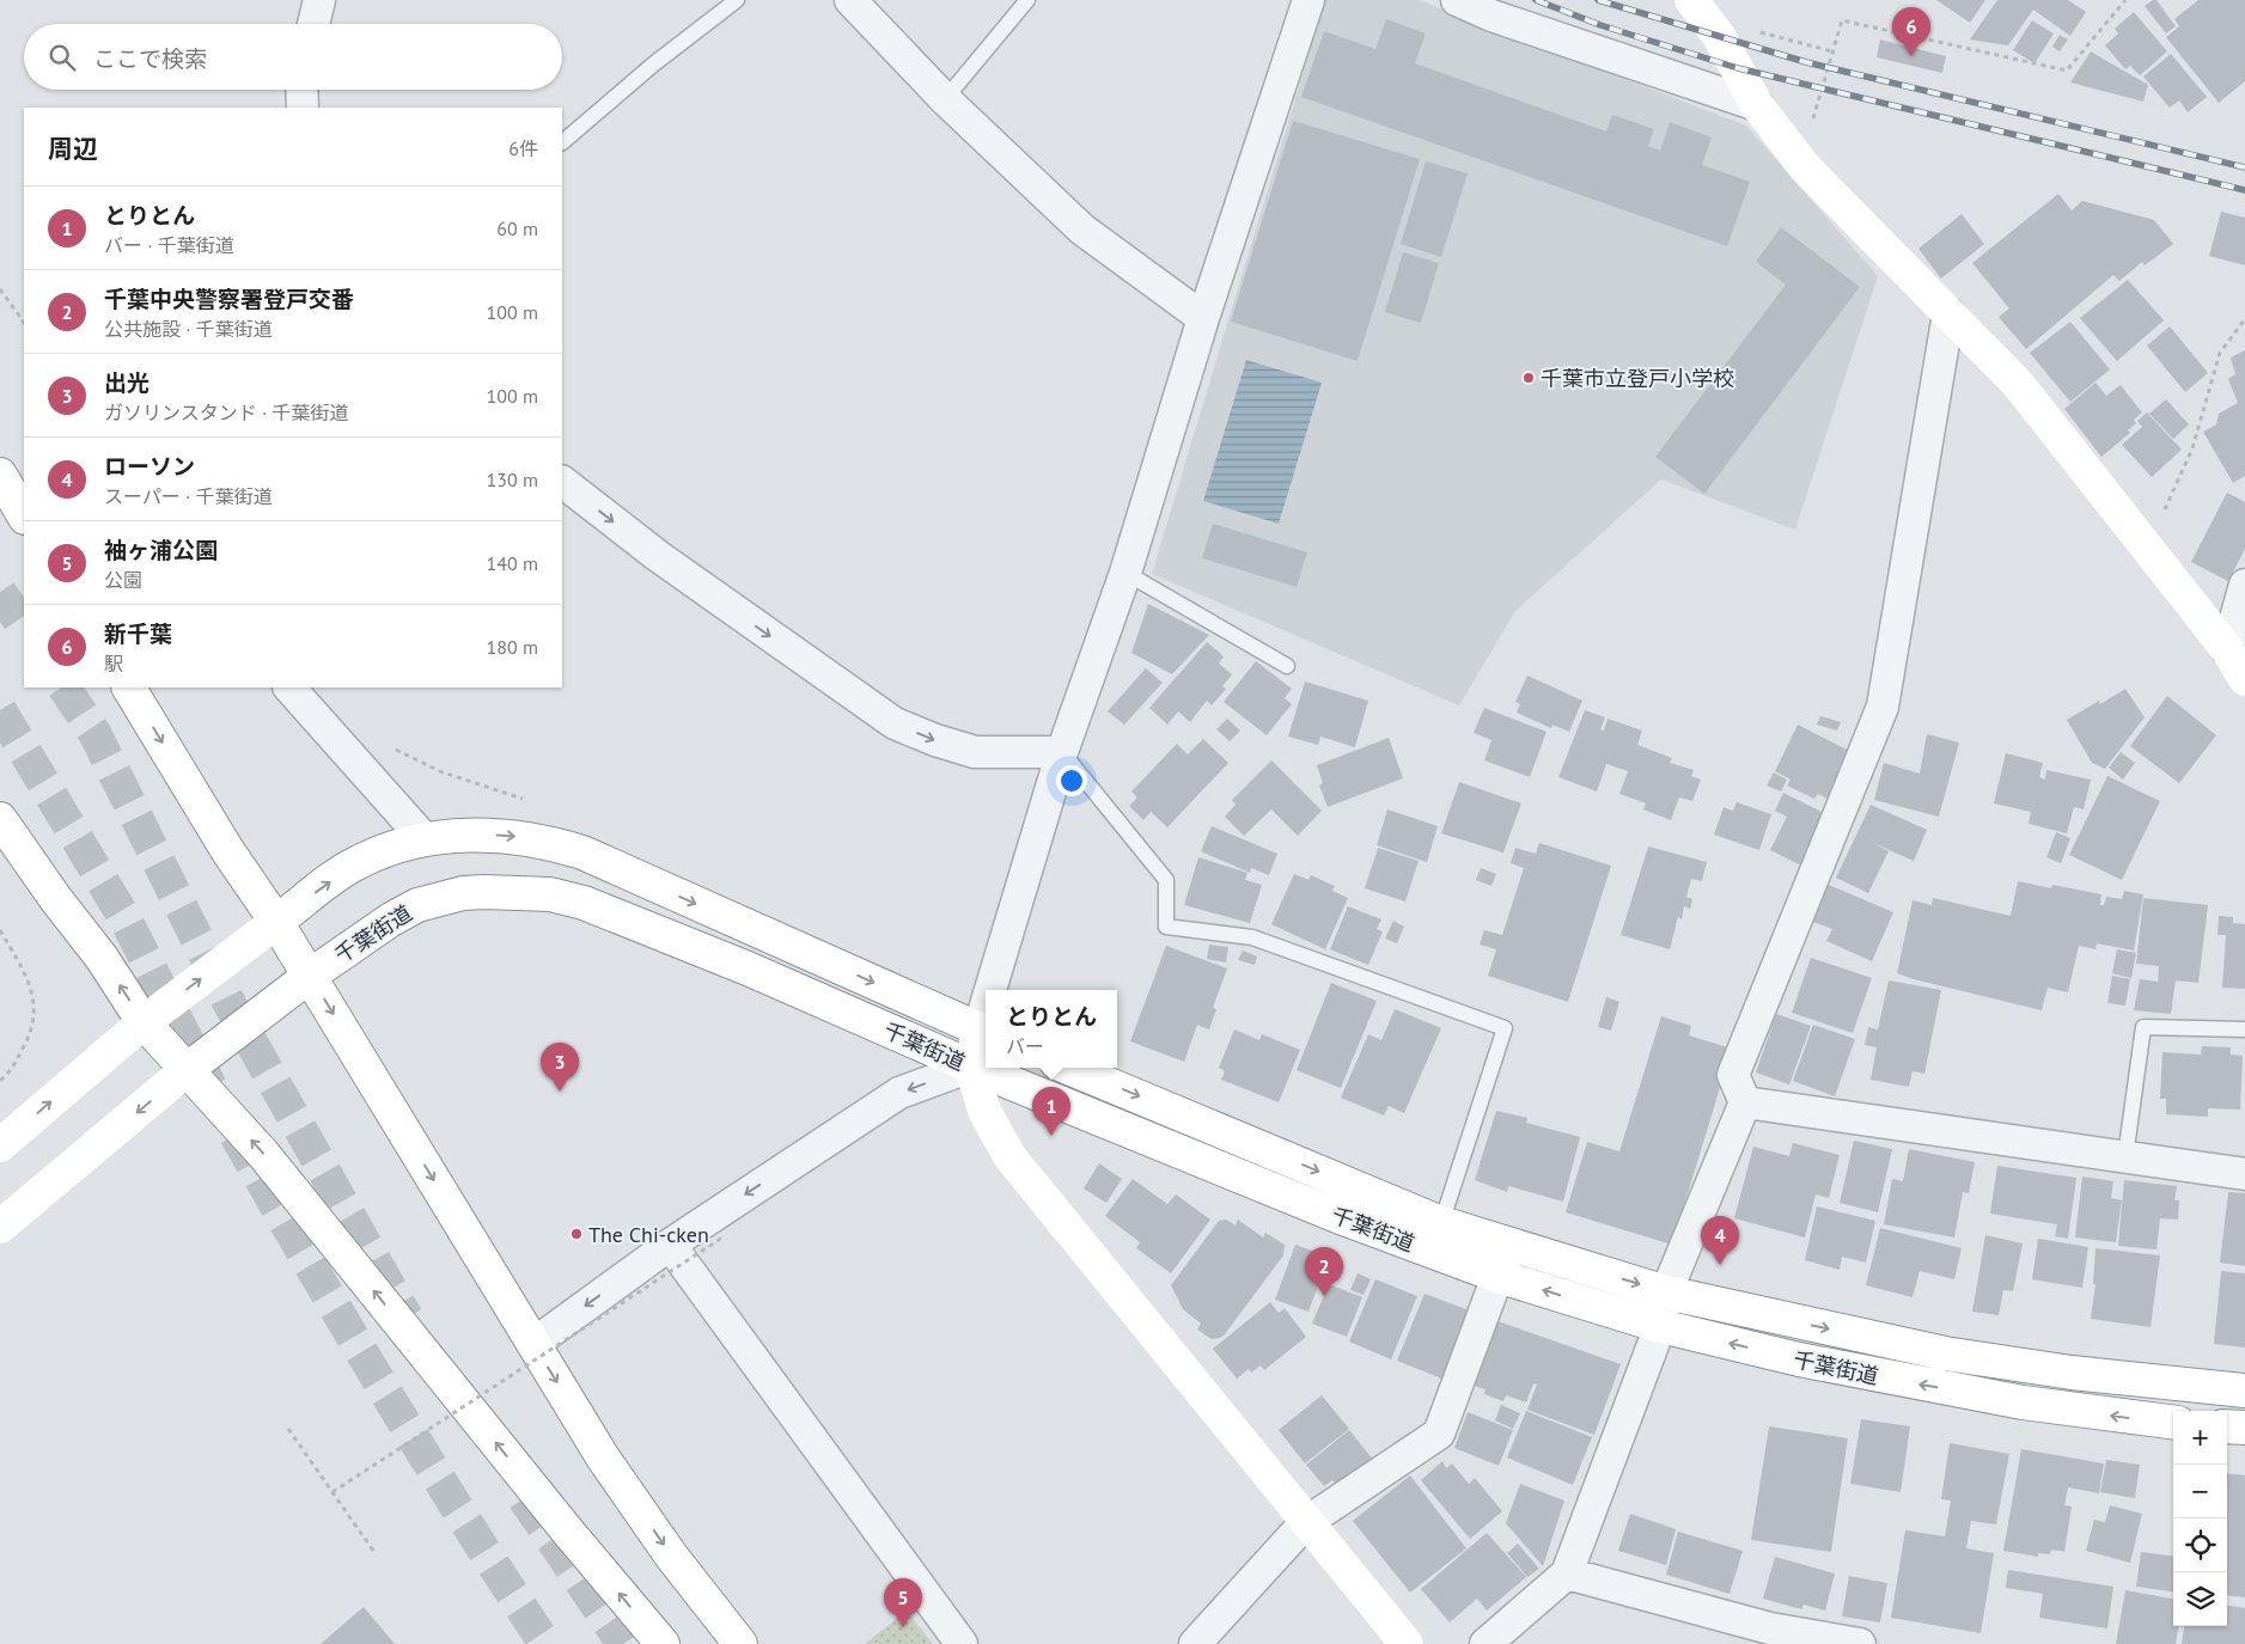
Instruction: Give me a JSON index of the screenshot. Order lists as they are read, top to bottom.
{
  "streets": {
    "main road": ["千葉街道"]
  },
  "places": ["千葉市立登戸小学校", "The Chi-cken"],
  "page": {
    "pins": [
      "6",
      "3",
      "1",
      "4",
      "2",
      "5"
    ],
    "search": "ここで検索",
    "heading": ["周辺", "6件"],
    "list": [
      {
        "mark": "1",
        "name": "とりとん",
        "note": "バー · 千葉街道",
        "value": "60 m"
      },
      {
        "mark": "2",
        "name": "千葉中央警察署登戸交番",
        "note": "公共施設 · 千葉街道",
        "value": "100 m"
      },
      {
        "mark": "3",
        "name": "出光",
        "note": "ガソリンスタンド · 千葉街道",
        "value": "100 m"
      },
      {
        "mark": "4",
        "name": "ローソン",
        "note": "スーパー · 千葉街道",
        "value": "130 m"
      },
      {
        "mark": "5",
        "name": "袖ヶ浦公園",
        "note": "公園",
        "value": "140 m"
      },
      {
        "mark": "6",
        "name": "新千葉",
        "note": "駅",
        "value": "180 m"
      }
    ],
    "popup": ["とりとん", "バー"],
    "map_buttons": ["+", "−"]
  }
}
